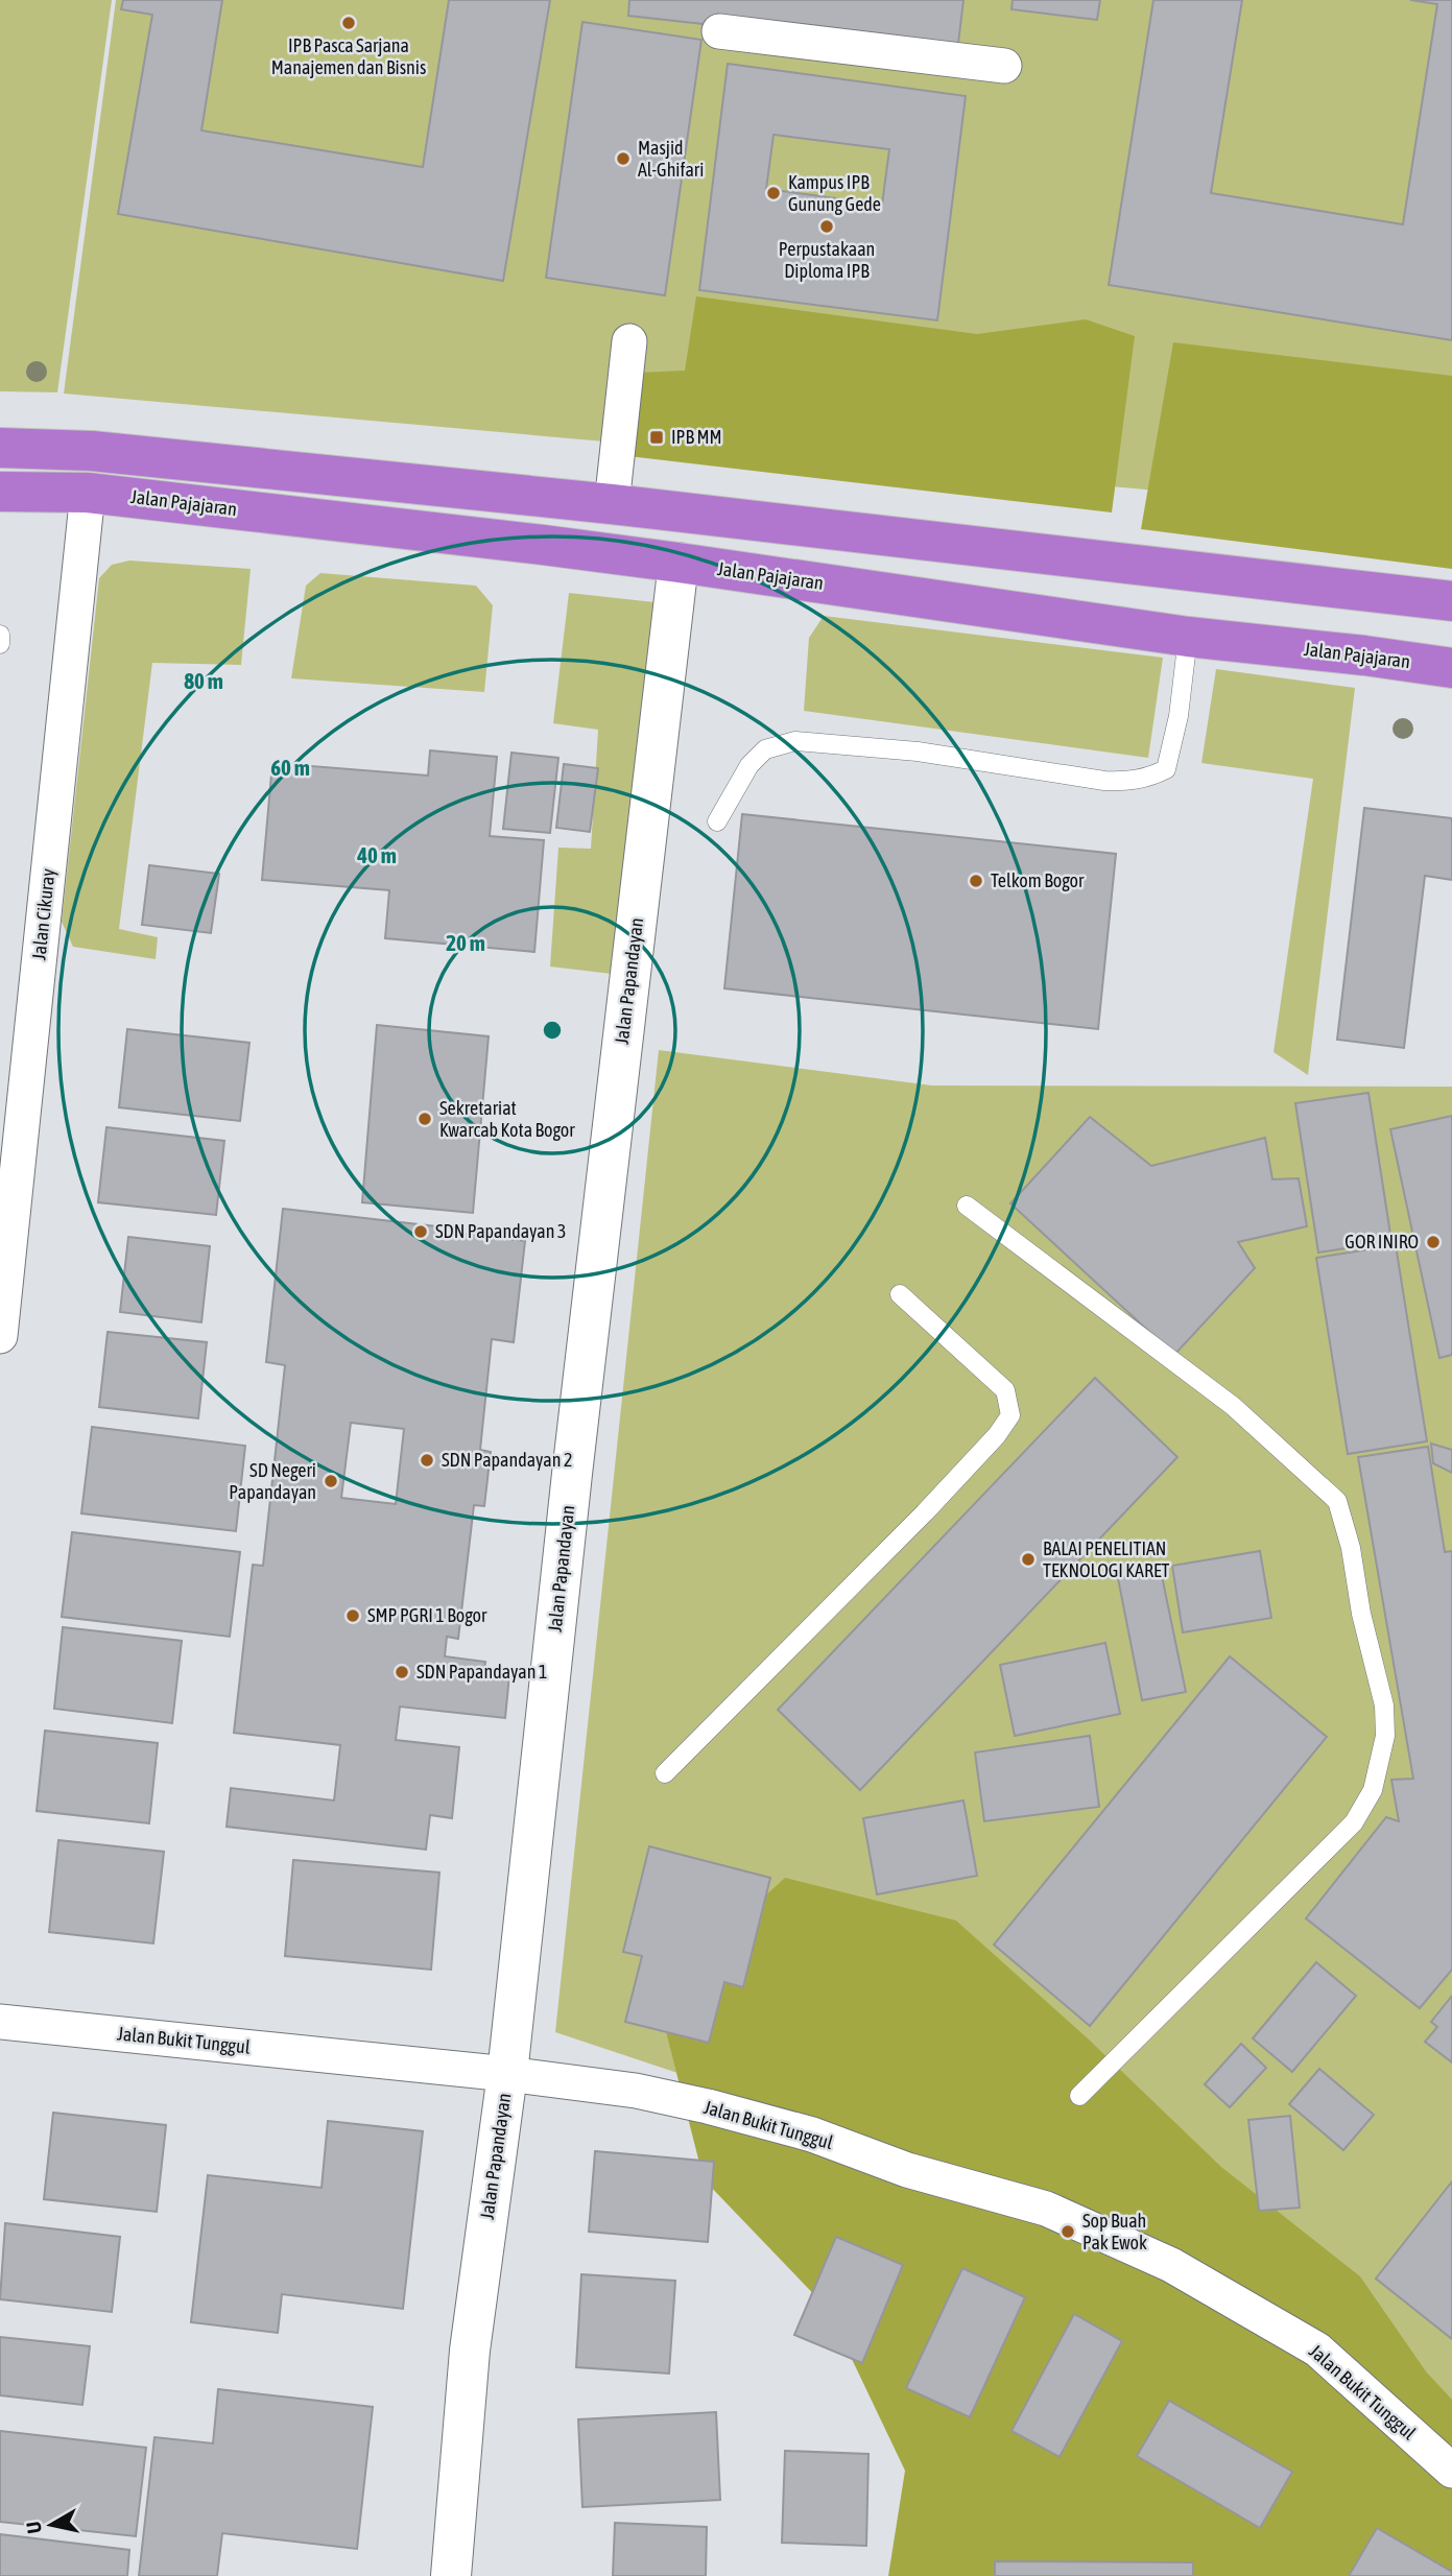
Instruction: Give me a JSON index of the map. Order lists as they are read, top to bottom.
{
  "streets": {
    "highway": ["Jalan Pajajaran"],
    "street": ["Jalan Cikuray", "Jalan Papandayan", "Jalan Bukit Tunggul"]
  },
  "crossings": [
    ["Jalan Pajajaran", "Jalan Cikuray"],
    ["Jalan Pajajaran", "Jalan Papandayan"],
    ["Jalan Papandayan", "Jalan Bukit Tunggul"]
  ],
  "places": {
    "other": [
      "IPB Pasca Sarjana Manajemen dan Bisnis",
      "Masjid Al-Ghifari",
      "Kampus IPB Gunung Gede",
      "Perpustakaan Diploma IPB",
      "Telkom Bogor",
      "Sekretariat Kwarcab Kota Bogor",
      "SDN Papandayan 3",
      "GOR INIRO",
      "SDN Papandayan 2",
      "SD Negeri Papandayan",
      "BALAI PENELITIAN TEKNOLOGI KARET",
      "SMP PGRI 1 Bogor",
      "SDN Papandayan 1",
      "Sop Buah Pak Ewok"
    ],
    "transit": ["IPB MM"]
  },
  "north": "left",
  "rings": [
    "80 m",
    "60 m",
    "40 m",
    "20 m"
  ]
}
